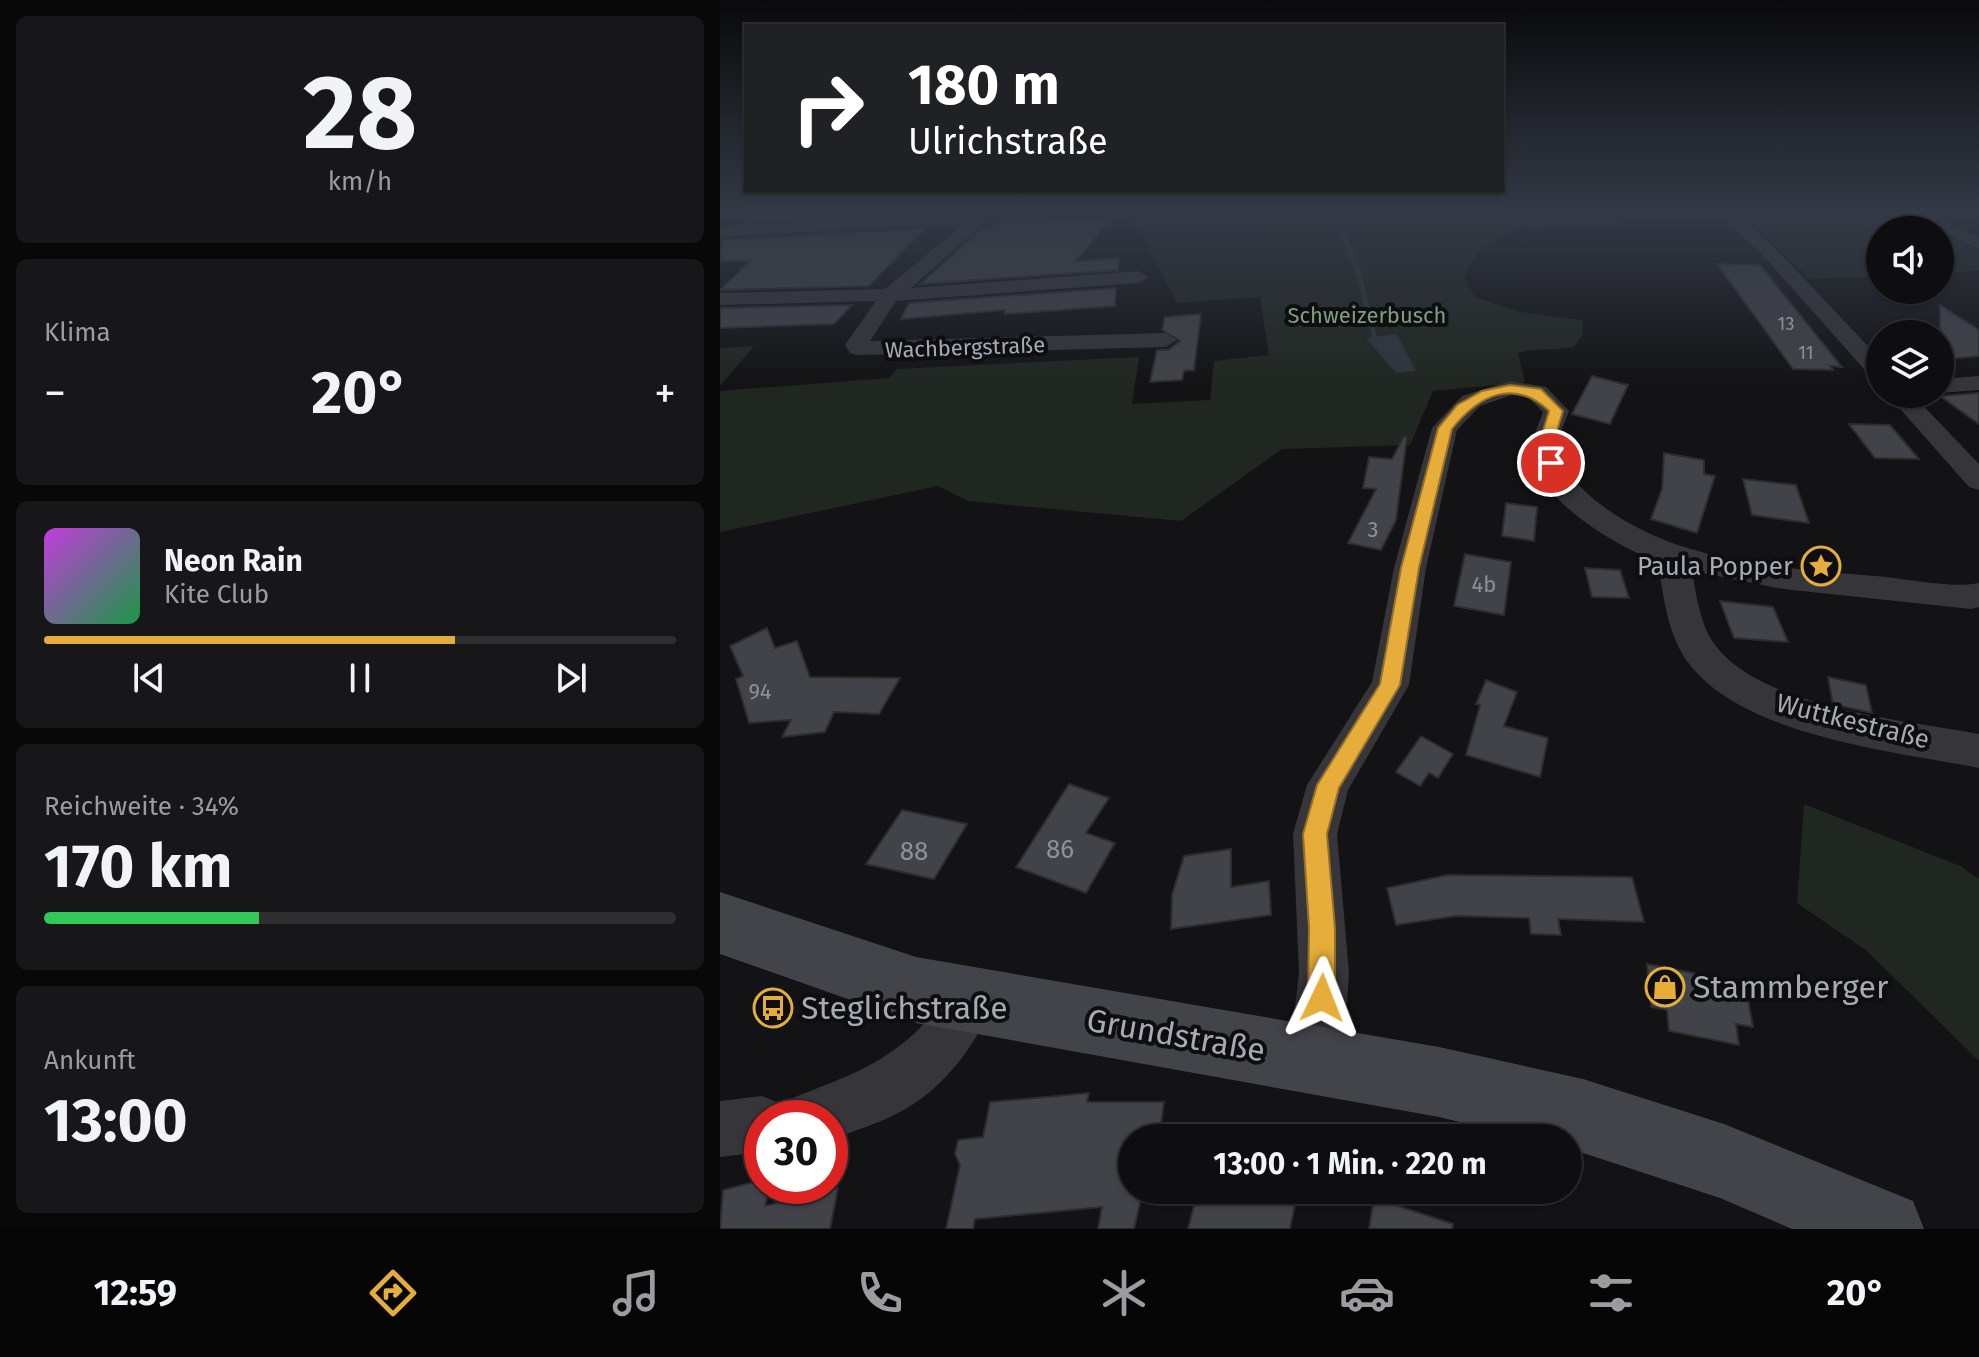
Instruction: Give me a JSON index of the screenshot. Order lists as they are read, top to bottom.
{
  "streets": {
    "main road": ["Grundstraße"],
    "street": ["Wachbergstraße", "Wuttkestraße"]
  },
  "parks": ["Schweizerbusch"],
  "places": {
    "place": ["Paula Popper"],
    "shop": ["Stammberger"],
    "bus stop": ["Steglichstraße"]
  },
  "house_numbers": [
    "13",
    "11",
    "3",
    "4b",
    "94",
    "86",
    "88"
  ],
  "page": {
    "tile": [
      ["28", "km/h"],
      "Klima",
      ["Reichweite · 34%", "170 km"],
      ["Ankunft", "13:00"]
    ],
    "turn": ["180 m", "Ulrichstraße"],
    "heat": ["−", "20°", "+"],
    "song": ["Neon Rain", "Kite Club"],
    "limit": "30",
    "trip": "13:00 · 1 Min. · 220 m",
    "tabs": ["12:59", "20°"]
  }
}
